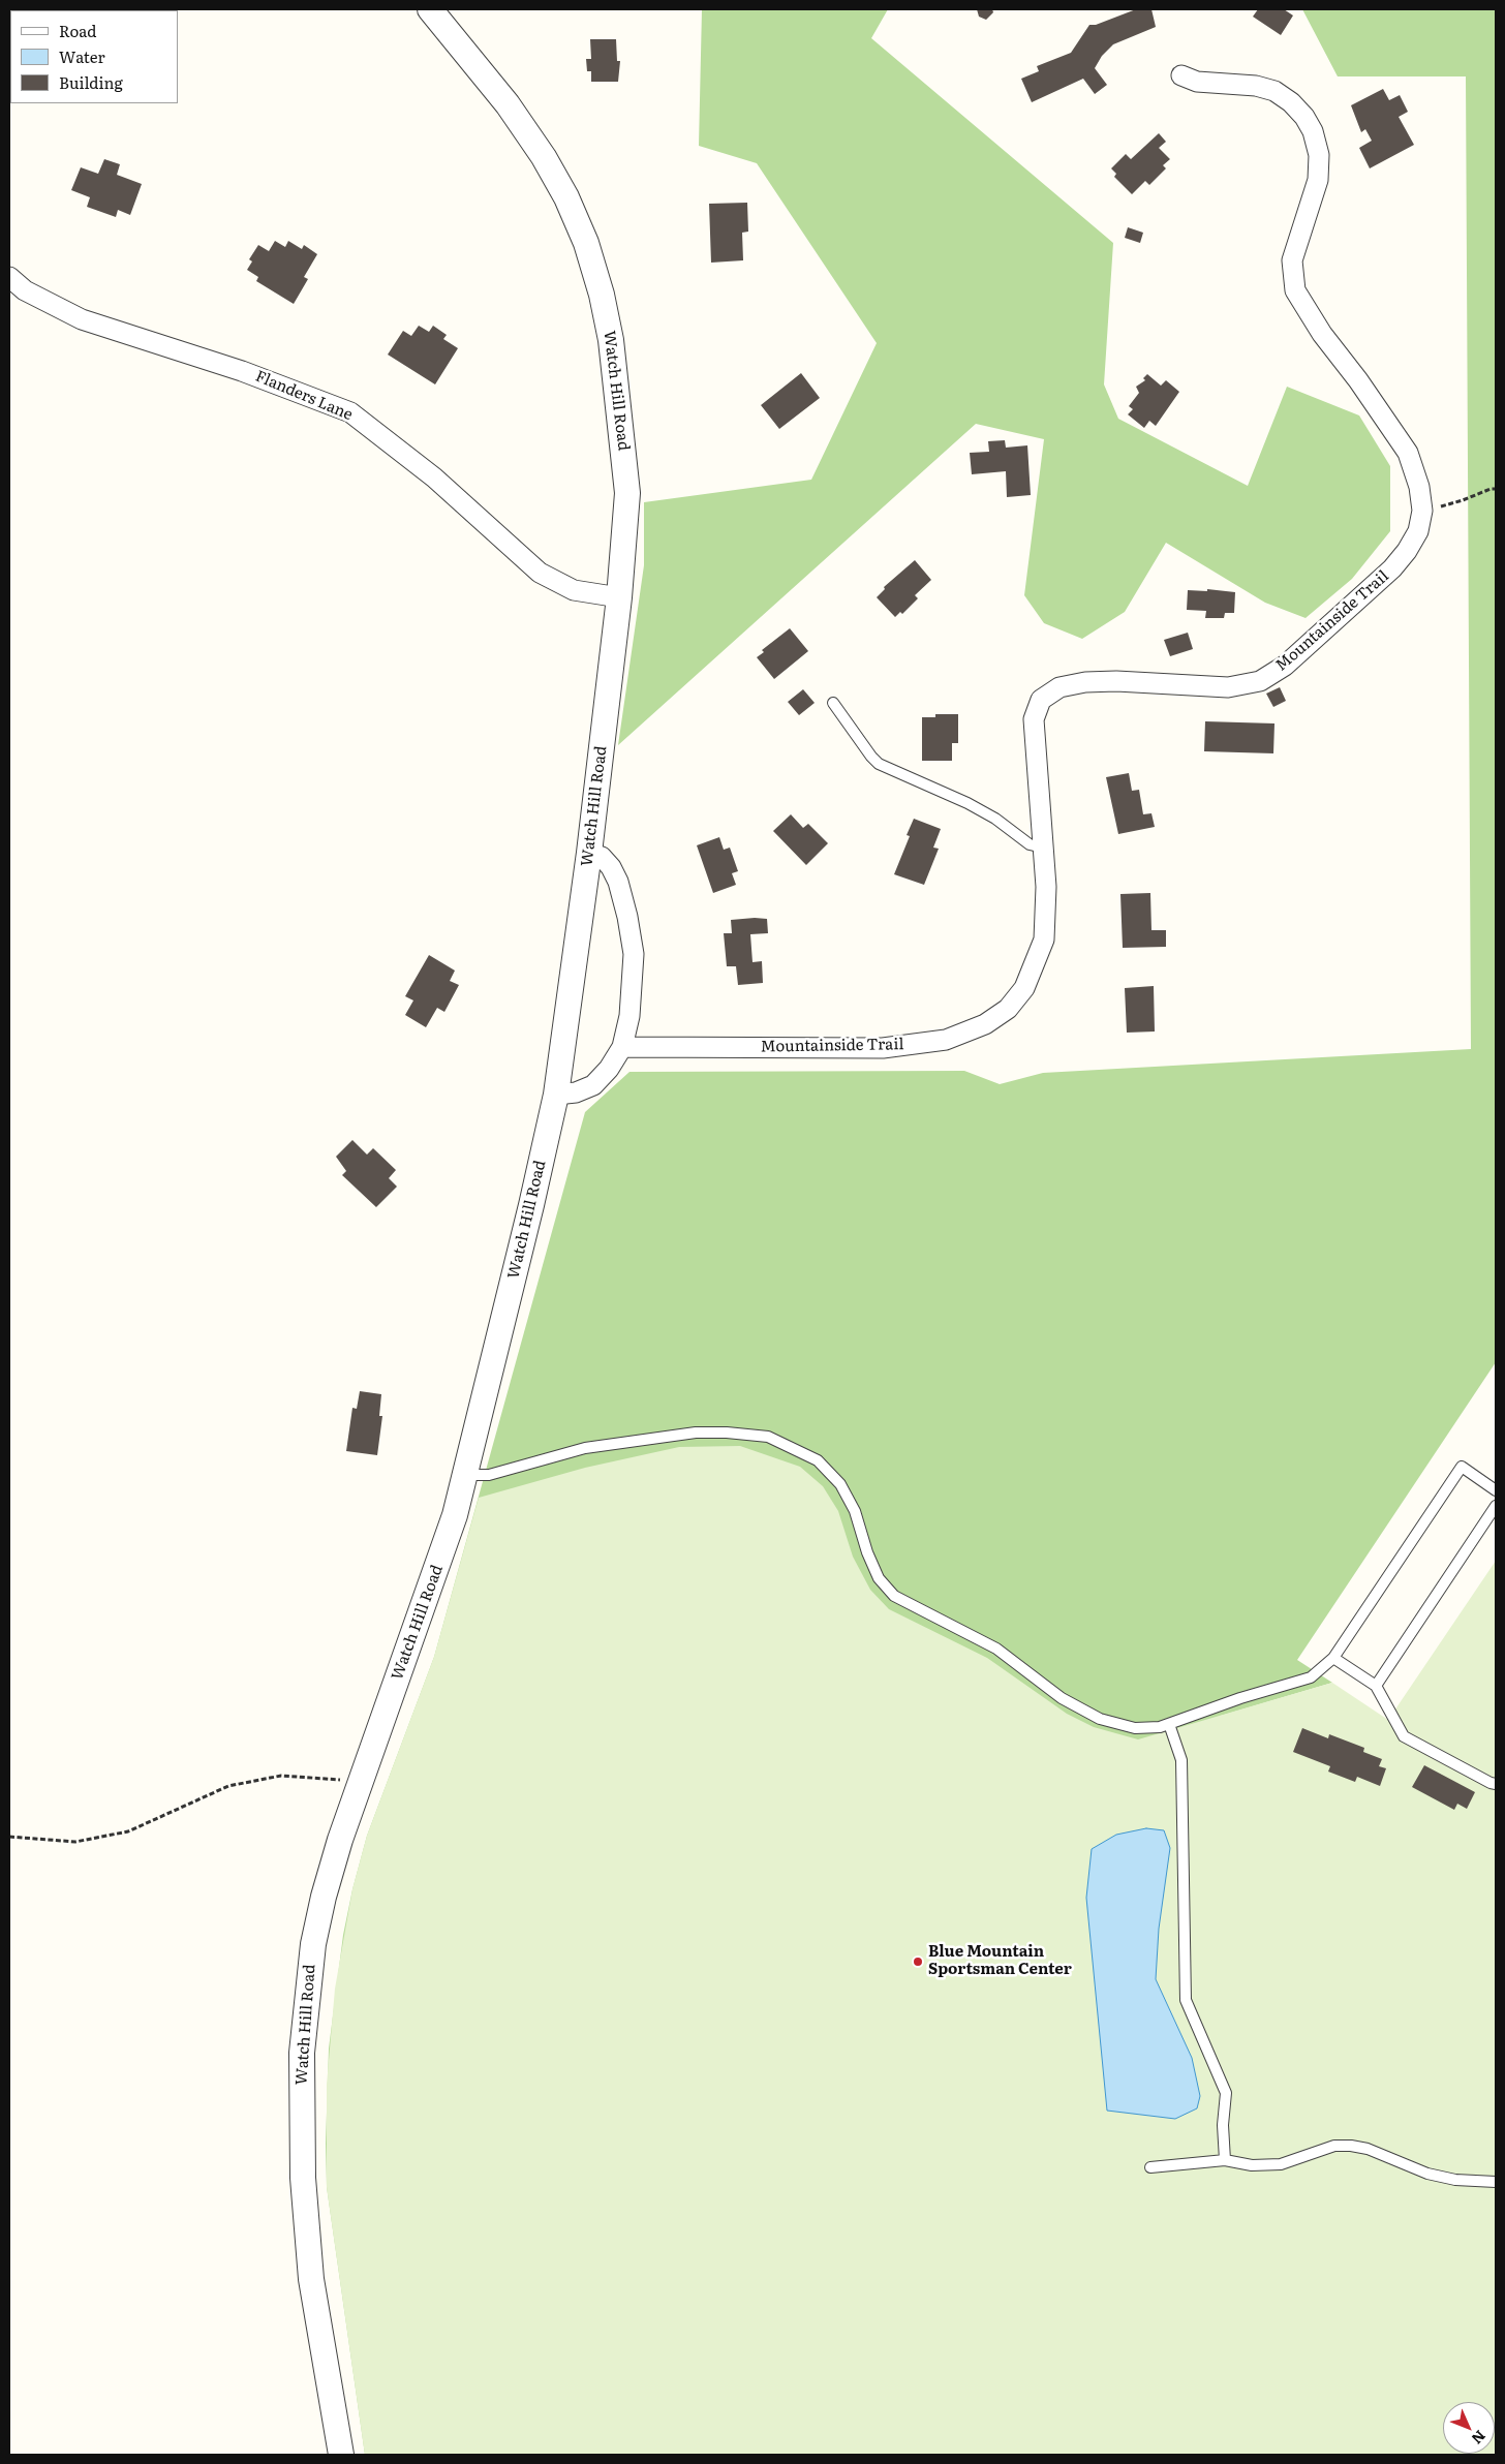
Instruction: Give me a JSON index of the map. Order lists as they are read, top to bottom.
{
  "streets": {
    "street": ["Watch Hill Road", "Flanders Lane", "Mountainside Trail"]
  },
  "crossings": [
    ["Watch Hill Road", "Flanders Lane"]
  ],
  "places": ["Blue Mountain Sportsman Center"],
  "legend": ["Road", "Water", "Building"],
  "north": "bottom right"
}
